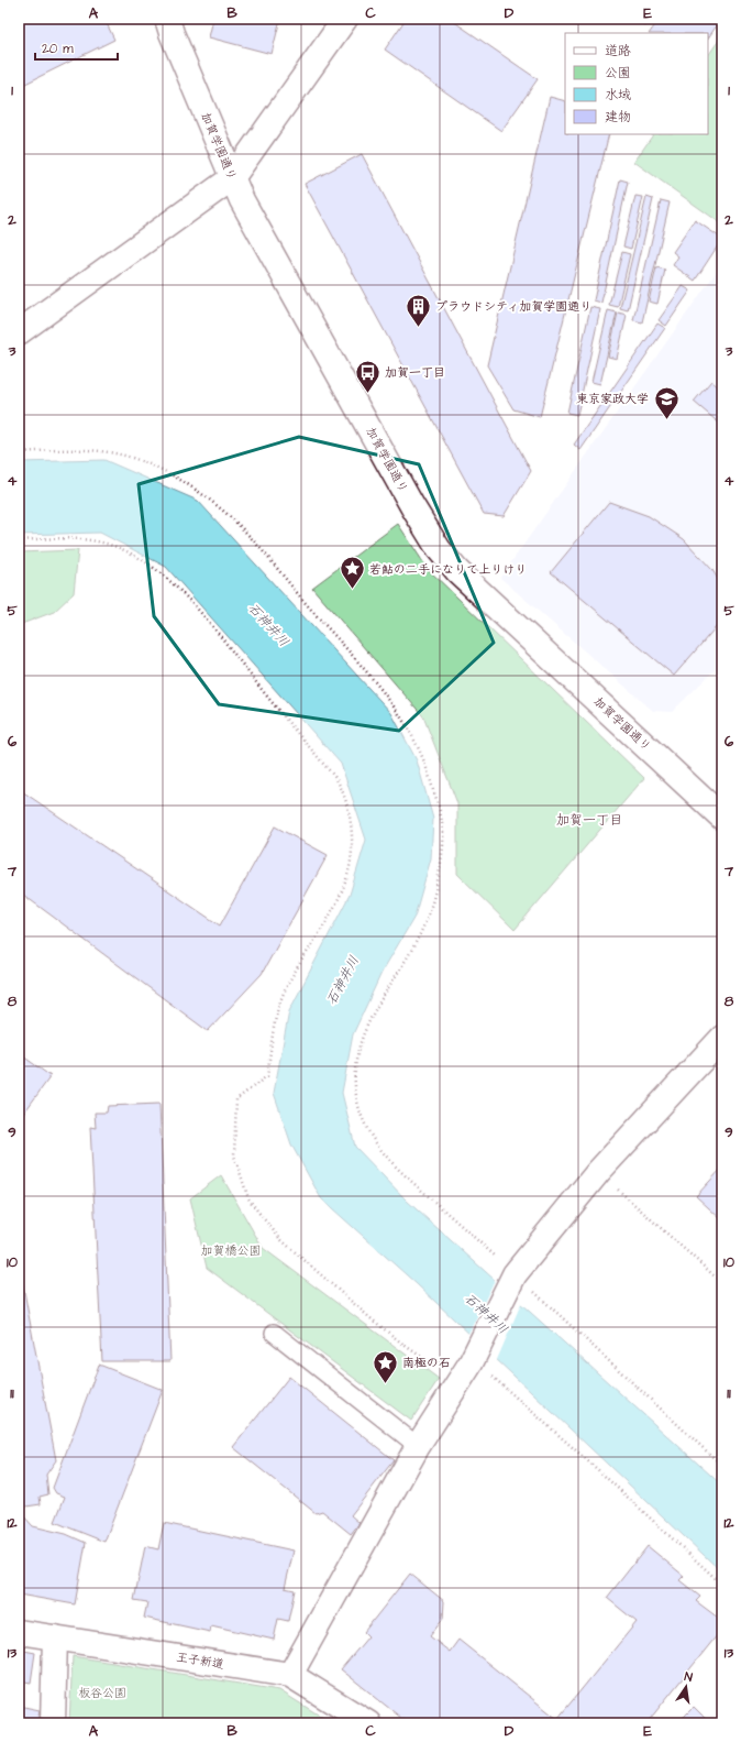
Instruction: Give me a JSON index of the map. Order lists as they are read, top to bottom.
{
  "streets": {
    "street": ["加賀学園通り", "王子新道"]
  },
  "districts": ["加賀一丁目"],
  "water": ["石神井川"],
  "parks": ["加賀橋公園", "板谷公園"],
  "places": {
    "building": ["プラウドシティ加賀学園通り"],
    "bus stop": ["加賀一丁目"],
    "school or university": ["東京家政大学"],
    "place": ["若鮎の二手になりて上りけり", "南極の石"]
  },
  "legend": [
    "道路",
    "公園",
    "水域",
    "建物"
  ],
  "scale_bar": "20 m",
  "north": "top",
  "grid": {
    "columns": [
      "A",
      "B",
      "C",
      "D",
      "E"
    ],
    "rows": [
      "1",
      "2",
      "3",
      "4",
      "5",
      "6",
      "7",
      "8",
      "9",
      "10",
      "11",
      "12",
      "13"
    ]
  }
}
